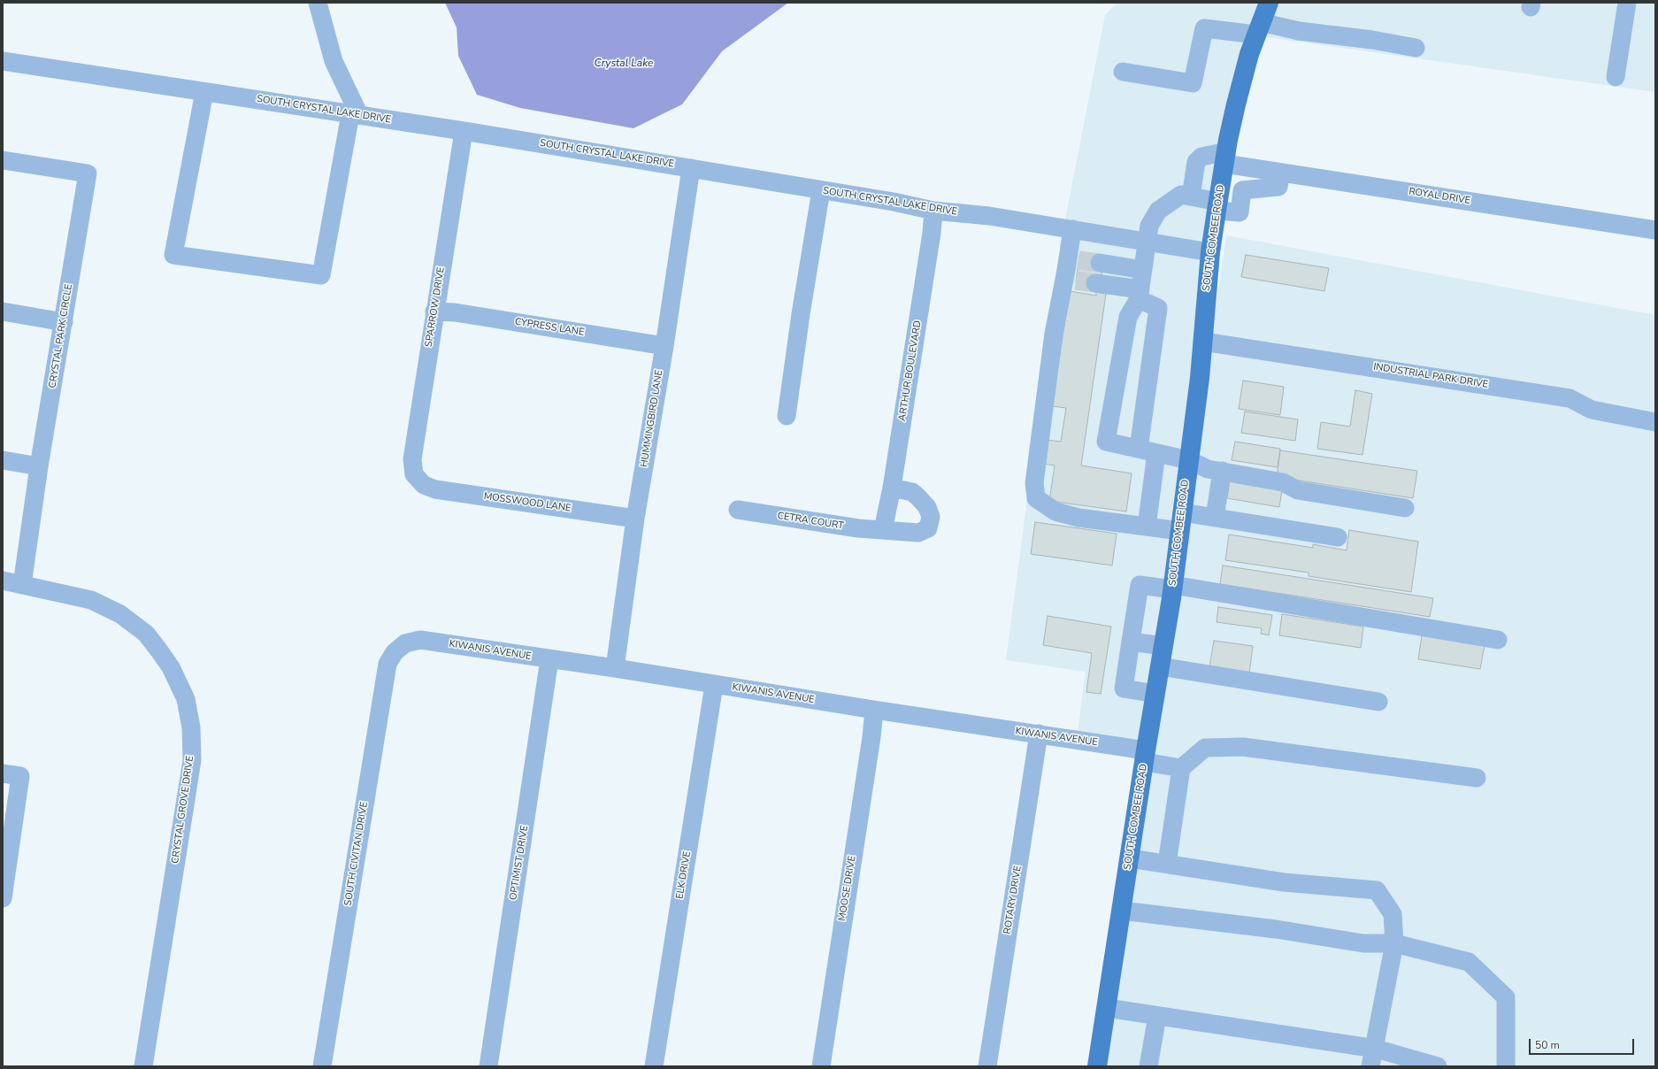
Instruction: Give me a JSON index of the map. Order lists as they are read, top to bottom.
{
  "streets": {
    "main road": ["SOUTH COMBEE ROAD"],
    "street": [
      "SOUTH CRYSTAL LAKE DRIVE",
      "ROYAL DRIVE",
      "SPARROW DRIVE",
      "CYPRESS LANE",
      "CRYSTAL PARK CIRCLE",
      "ARTHUR BOULEVARD",
      "INDUSTRIAL PARK DRIVE",
      "HUMMINGBIRD LANE",
      "MOSSWOOD LANE",
      "CETRA COURT",
      "KIWANIS AVENUE",
      "CRYSTAL GROVE DRIVE",
      "SOUTH CIVITAN DRIVE",
      "OPTIMIST DRIVE",
      "ELK DRIVE",
      "MOOSE DRIVE",
      "ROTARY DRIVE"
    ]
  },
  "crossings": [
    ["SOUTH CRYSTAL LAKE DRIVE", "SOUTH COMBEE ROAD"],
    ["SOUTH CRYSTAL LAKE DRIVE", "SPARROW DRIVE"],
    ["SOUTH CRYSTAL LAKE DRIVE", "ARTHUR BOULEVARD"],
    ["SOUTH CRYSTAL LAKE DRIVE", "HUMMINGBIRD LANE"],
    ["ROYAL DRIVE", "SOUTH COMBEE ROAD"],
    ["SOUTH COMBEE ROAD", "INDUSTRIAL PARK DRIVE"],
    ["SOUTH COMBEE ROAD", "KIWANIS AVENUE"],
    ["SPARROW DRIVE", "CYPRESS LANE"],
    ["SPARROW DRIVE", "MOSSWOOD LANE"],
    ["CYPRESS LANE", "HUMMINGBIRD LANE"],
    ["CRYSTAL PARK CIRCLE", "CRYSTAL GROVE DRIVE"],
    ["ARTHUR BOULEVARD", "CETRA COURT"],
    ["HUMMINGBIRD LANE", "MOSSWOOD LANE"],
    ["HUMMINGBIRD LANE", "KIWANIS AVENUE"],
    ["KIWANIS AVENUE", "SOUTH CIVITAN DRIVE"],
    ["KIWANIS AVENUE", "OPTIMIST DRIVE"],
    ["KIWANIS AVENUE", "ELK DRIVE"],
    ["KIWANIS AVENUE", "MOOSE DRIVE"],
    ["KIWANIS AVENUE", "ROTARY DRIVE"]
  ],
  "water": ["Crystal Lake"],
  "scale_bar": "50 m"
}
